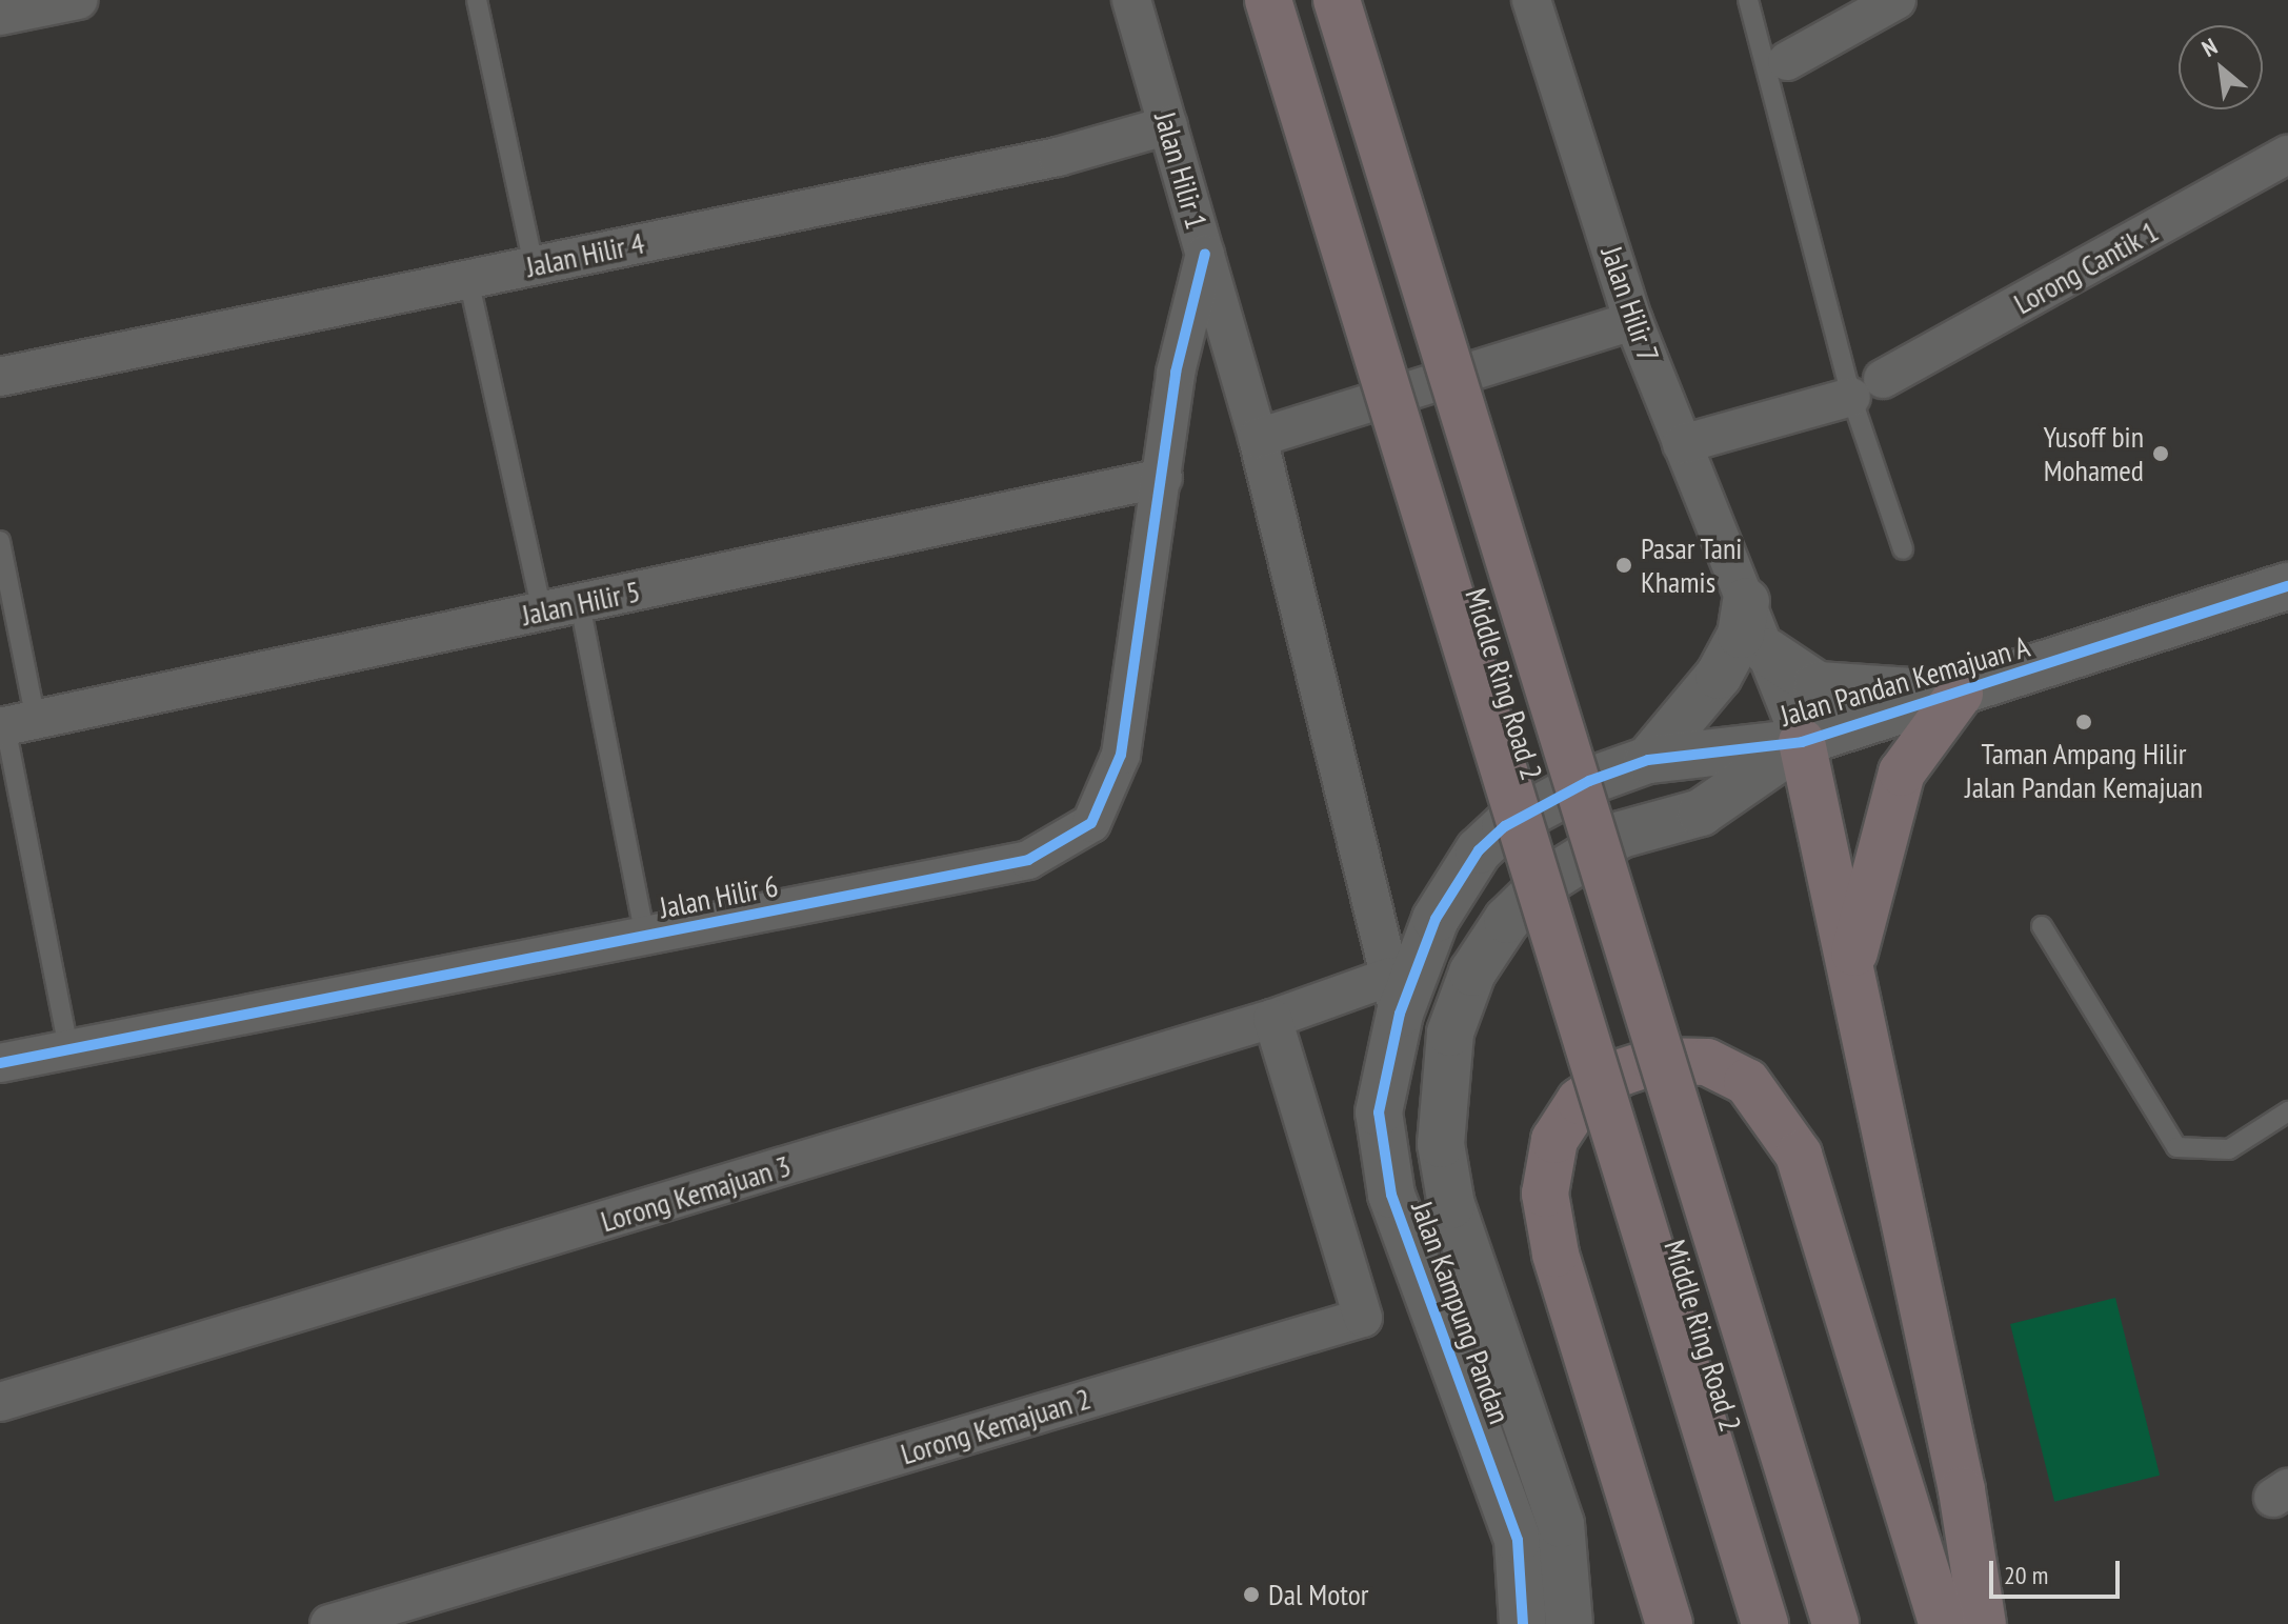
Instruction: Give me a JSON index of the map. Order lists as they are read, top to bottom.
{
  "streets": {
    "highway": ["Middle Ring Road 2"],
    "street": [
      "Jalan Hilir 1",
      "Jalan Hilir 4",
      "Lorong Cantik 1",
      "Jalan Hilir 7",
      "Jalan Hilir 5",
      "Jalan Pandan Kemajuan A",
      "Jalan Hilir 6",
      "Lorong Kemajuan 3",
      "Jalan Kampung Pandan",
      "Lorong Kemajuan 2"
    ]
  },
  "crossings": [
    ["Jalan Hilir 1", "Jalan Hilir 4"],
    ["Jalan Hilir 1", "Jalan Pandan Kemajuan A"],
    ["Jalan Hilir 1", "Jalan Hilir 6"],
    ["Jalan Hilir 1", "Lorong Kemajuan 3"],
    ["Jalan Hilir 1", "Jalan Kampung Pandan"],
    ["Lorong Cantik 1", "Jalan Hilir 7"],
    ["Jalan Hilir 7", "Jalan Pandan Kemajuan A"],
    ["Jalan Hilir 5", "Jalan Hilir 6"],
    ["Jalan Pandan Kemajuan A", "Lorong Kemajuan 3"],
    ["Jalan Pandan Kemajuan A", "Jalan Kampung Pandan"],
    ["Lorong Kemajuan 3", "Jalan Kampung Pandan"],
    ["Lorong Kemajuan 3", "Lorong Kemajuan 2"]
  ],
  "places": [
    "Yusoff bin Mohamed",
    "Pasar Tani Khamis",
    "Taman Ampang Hilir Jalan Pandan Kemajuan",
    "Dal Motor"
  ],
  "scale_bar": "20 m",
  "north": "top left"
}
